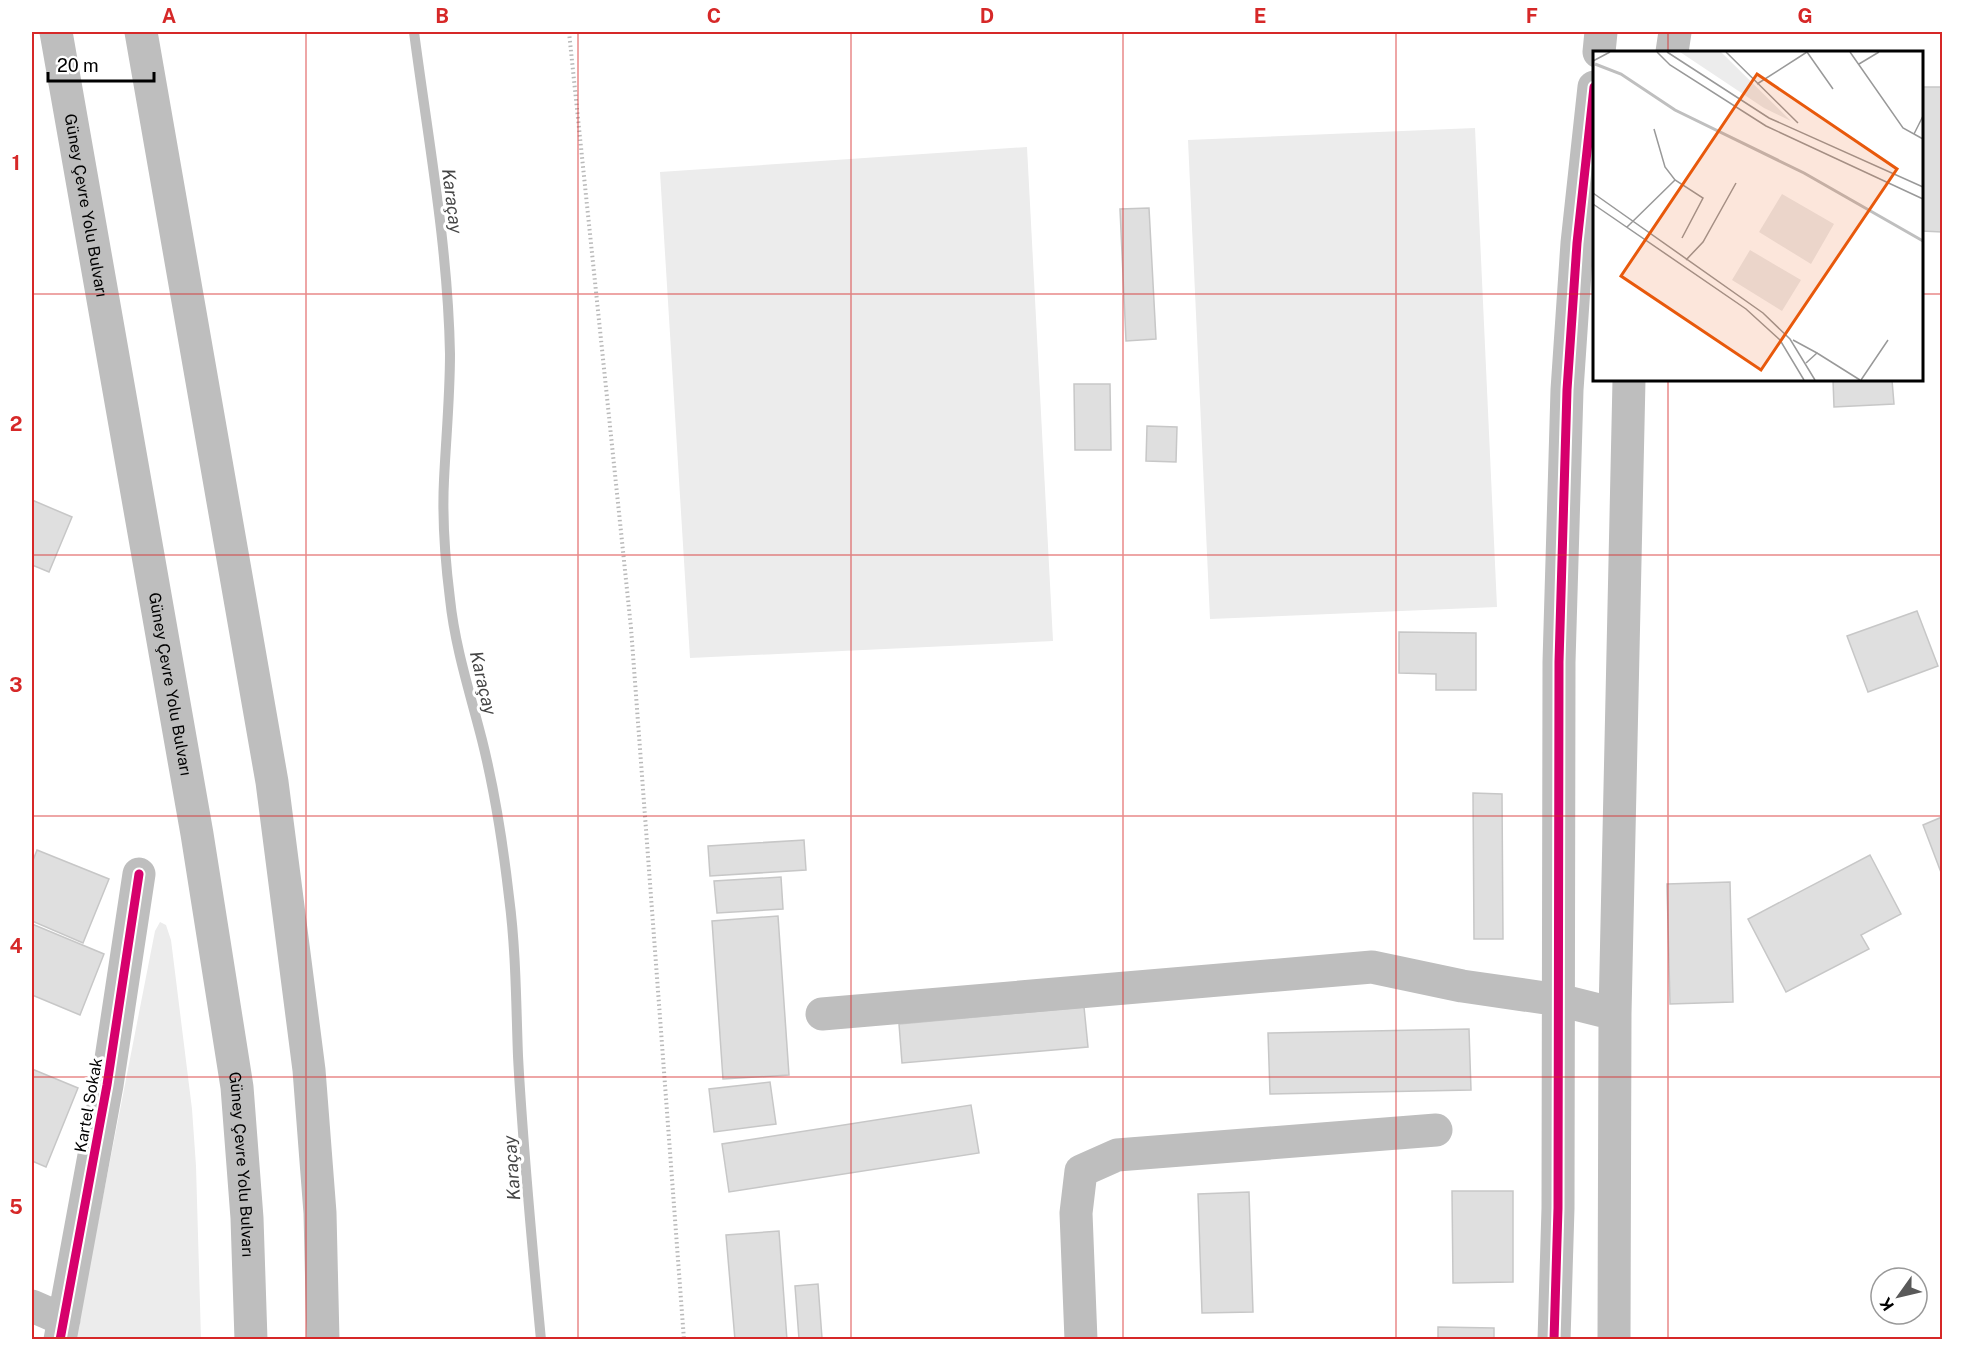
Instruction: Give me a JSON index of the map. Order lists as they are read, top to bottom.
{
  "streets": {
    "main road": ["Güney Çevre Yolu Bulvarı", "Kartel Sokak"]
  },
  "water": ["Karaçay"],
  "scale_bar": "20 m",
  "north": "bottom left",
  "grid": {
    "columns": [
      "A",
      "B",
      "C",
      "D",
      "E",
      "F",
      "G"
    ],
    "rows": [
      "1",
      "2",
      "3",
      "4",
      "5"
    ]
  }
}
